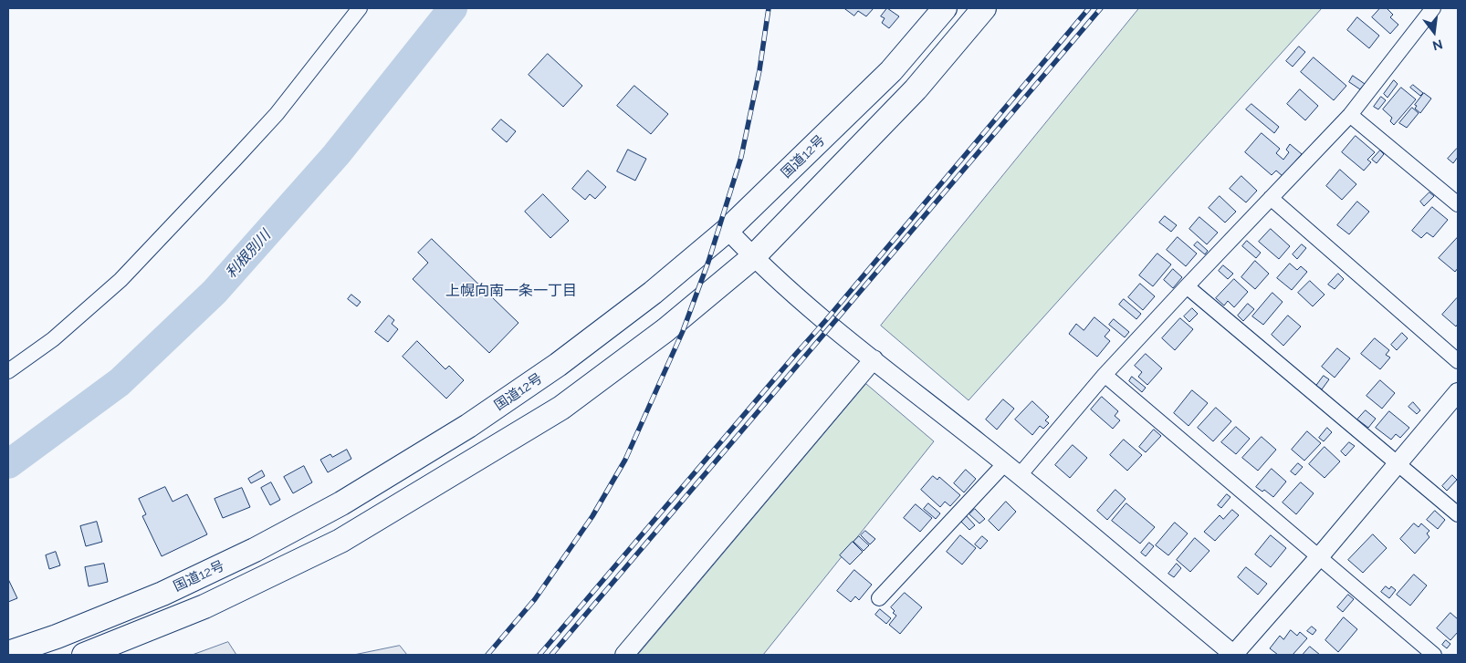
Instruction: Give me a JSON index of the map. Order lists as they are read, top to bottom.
{
  "streets": {
    "highway": ["国道12号"]
  },
  "districts": ["上幌向南一条一丁目"],
  "water": ["利根別川"],
  "north": "bottom"
}
